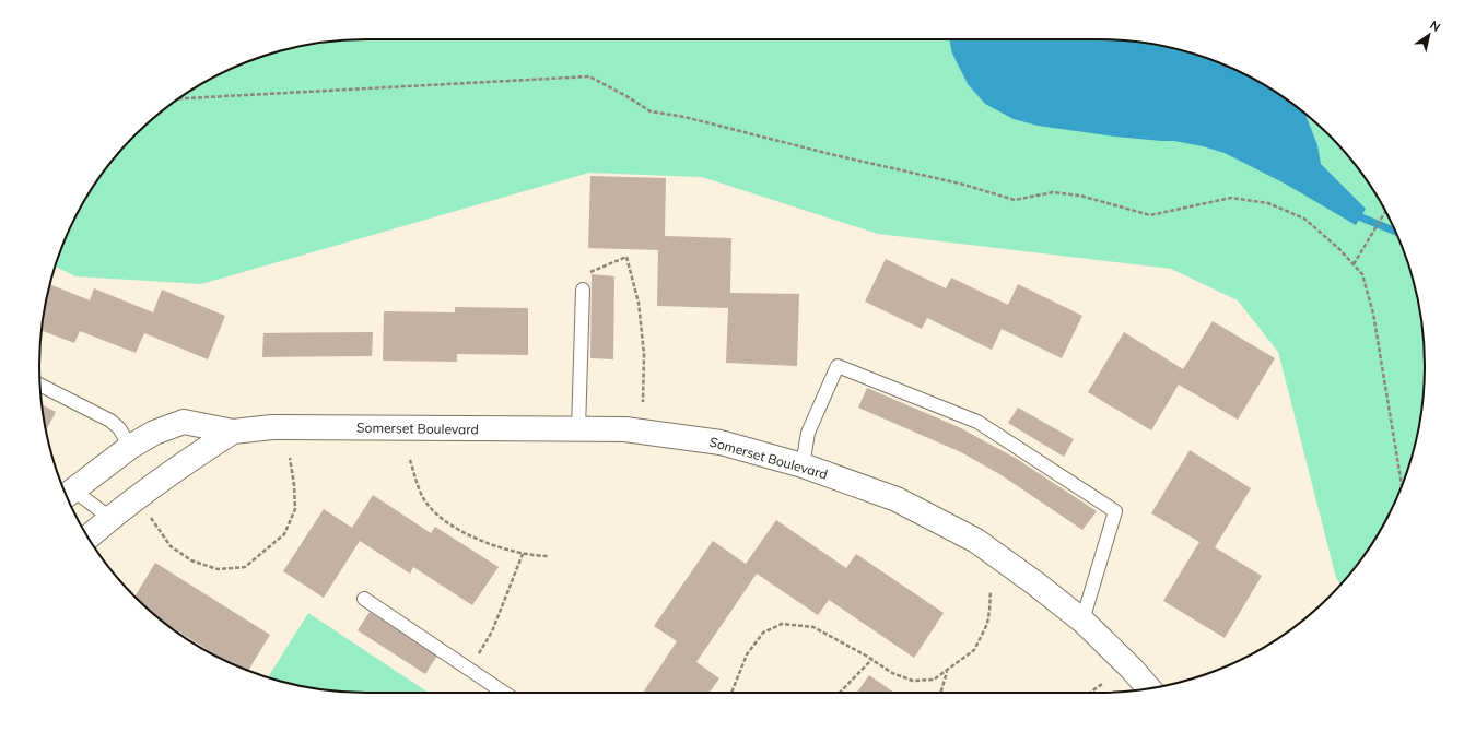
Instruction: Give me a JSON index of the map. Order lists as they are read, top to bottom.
{
  "streets": {
    "street": ["Somerset Boulevard"]
  },
  "north": "top right"
}
